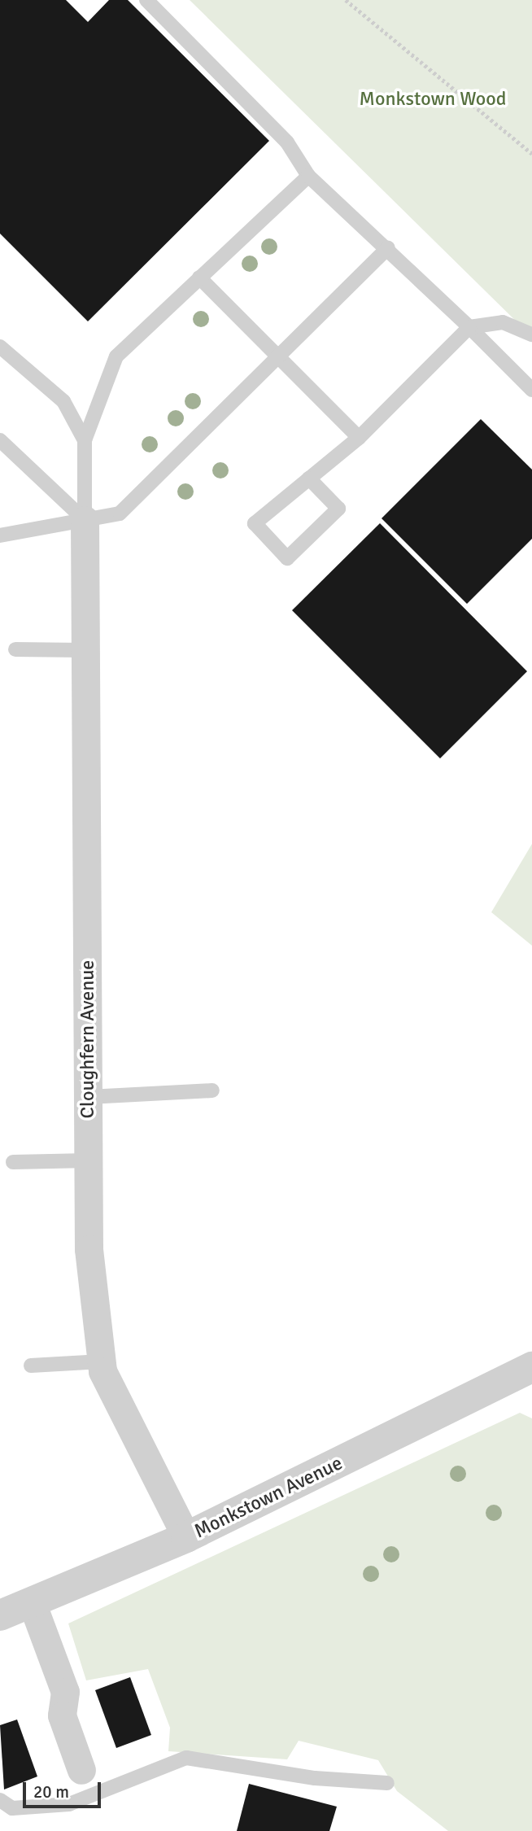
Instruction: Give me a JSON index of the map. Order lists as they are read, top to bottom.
{
  "streets": {
    "street": ["Cloughfern Avenue", "Monkstown Avenue"]
  },
  "crossings": [
    ["Cloughfern Avenue", "Monkstown Avenue"]
  ],
  "parks": ["Monkstown Wood"],
  "scale_bar": "20 m"
}
